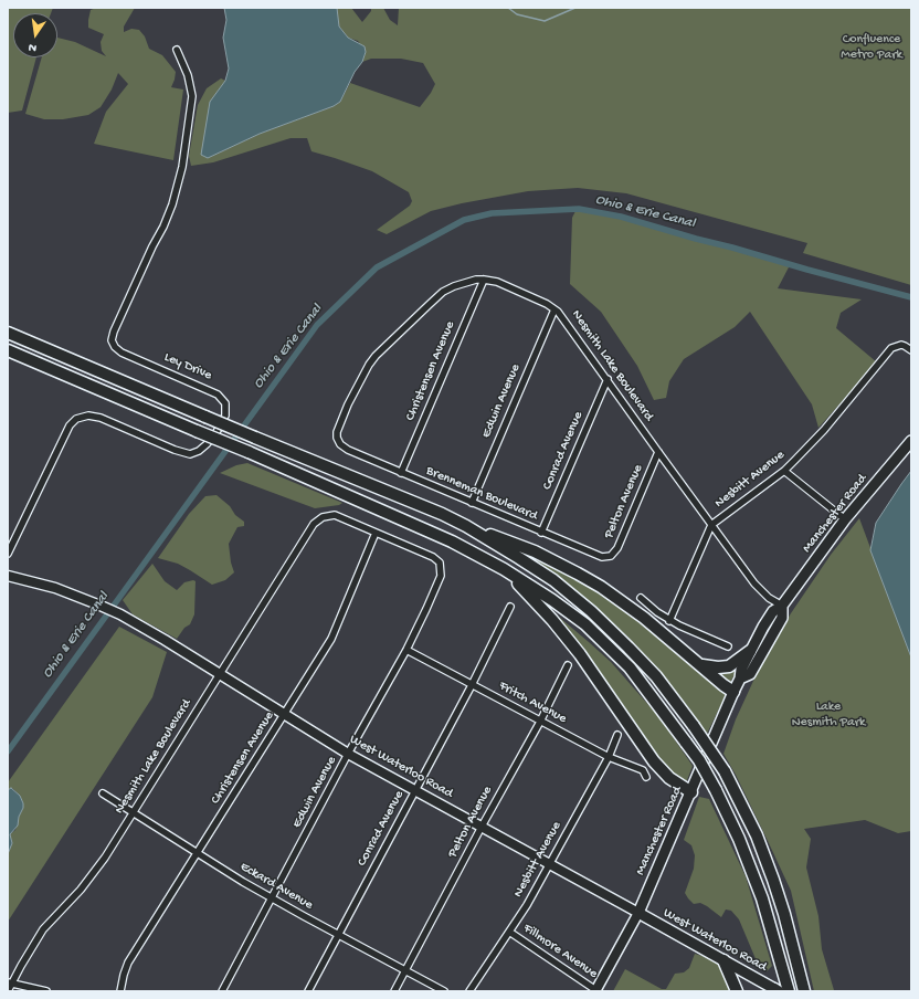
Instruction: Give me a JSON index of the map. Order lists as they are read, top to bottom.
{
  "streets": {
    "main road": ["Manchester Road", "West Waterloo Road"],
    "street": [
      "Nesmith Lake Boulevard",
      "Ley Drive",
      "Christensen Avenue",
      "Edwin Avenue",
      "Conrad Avenue",
      "Nesbitt Avenue",
      "Brenneman Boulevard",
      "Pelton Avenue",
      "Fritch Avenue",
      "Eckard Avenue",
      "Fillmore Avenue"
    ]
  },
  "crossings": [
    ["Nesmith Lake Boulevard", "Christensen Avenue"],
    ["Nesmith Lake Boulevard", "Edwin Avenue"],
    ["Nesmith Lake Boulevard", "Conrad Avenue"],
    ["Nesmith Lake Boulevard", "Nesbitt Avenue"],
    ["Nesmith Lake Boulevard", "Brenneman Boulevard"],
    ["Nesmith Lake Boulevard", "Pelton Avenue"],
    ["Nesmith Lake Boulevard", "Manchester Road"],
    ["Nesmith Lake Boulevard", "West Waterloo Road"],
    ["Nesmith Lake Boulevard", "Eckard Avenue"],
    ["Christensen Avenue", "Edwin Avenue"],
    ["Christensen Avenue", "Brenneman Boulevard"],
    ["Christensen Avenue", "West Waterloo Road"],
    ["Christensen Avenue", "Eckard Avenue"],
    ["Edwin Avenue", "Brenneman Boulevard"],
    ["Edwin Avenue", "Fritch Avenue"],
    ["Edwin Avenue", "West Waterloo Road"],
    ["Edwin Avenue", "Eckard Avenue"],
    ["Conrad Avenue", "Brenneman Boulevard"],
    ["Conrad Avenue", "Fritch Avenue"],
    ["Conrad Avenue", "West Waterloo Road"],
    ["Conrad Avenue", "Eckard Avenue"],
    ["Nesbitt Avenue", "Fritch Avenue"],
    ["Nesbitt Avenue", "West Waterloo Road"],
    ["Nesbitt Avenue", "Fillmore Avenue"],
    ["Brenneman Boulevard", "Pelton Avenue"],
    ["Pelton Avenue", "Fritch Avenue"],
    ["Pelton Avenue", "West Waterloo Road"],
    ["Pelton Avenue", "Eckard Avenue"],
    ["Manchester Road", "West Waterloo Road"],
    ["Manchester Road", "Fillmore Avenue"]
  ],
  "water": ["Ohio & Erie Canal"],
  "parks": ["Confluence Metro Park", "Lake Nesmith Park"],
  "north": "bottom"
}
